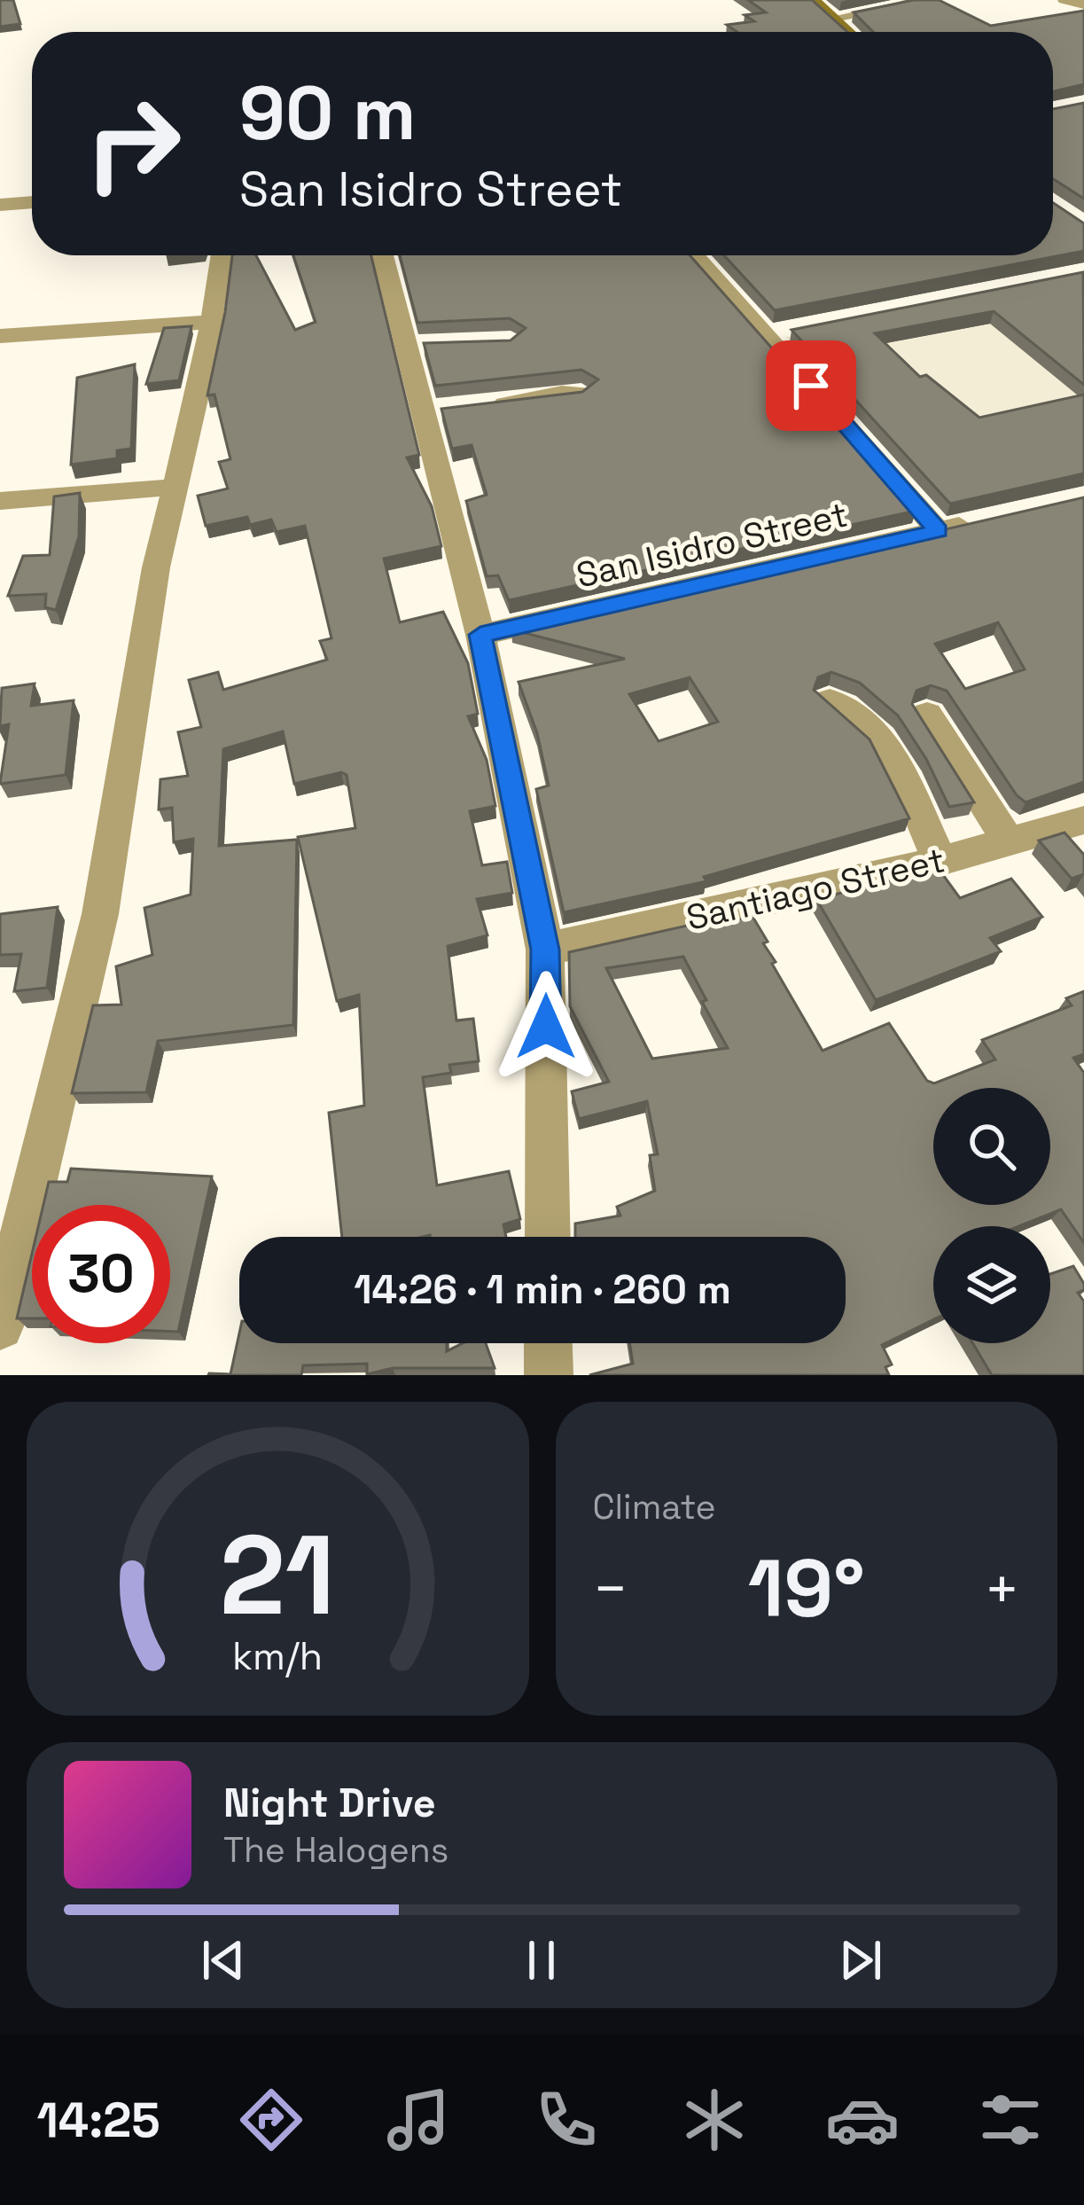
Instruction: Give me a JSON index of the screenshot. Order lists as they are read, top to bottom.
{
  "streets": {
    "street": ["San Isidro Street", "Santiago Street"]
  },
  "page": {
    "turn": ["90 m", "San Isidro Street"],
    "limit": "30",
    "trip": "14:26 · 1 min · 260 m",
    "tile": "Climate",
    "heat": ["−", "19°", "+"],
    "song": ["Night Drive", "The Halogens"],
    "tabs": "14:25",
    "gauge": ["21", "km/h"]
  }
}
